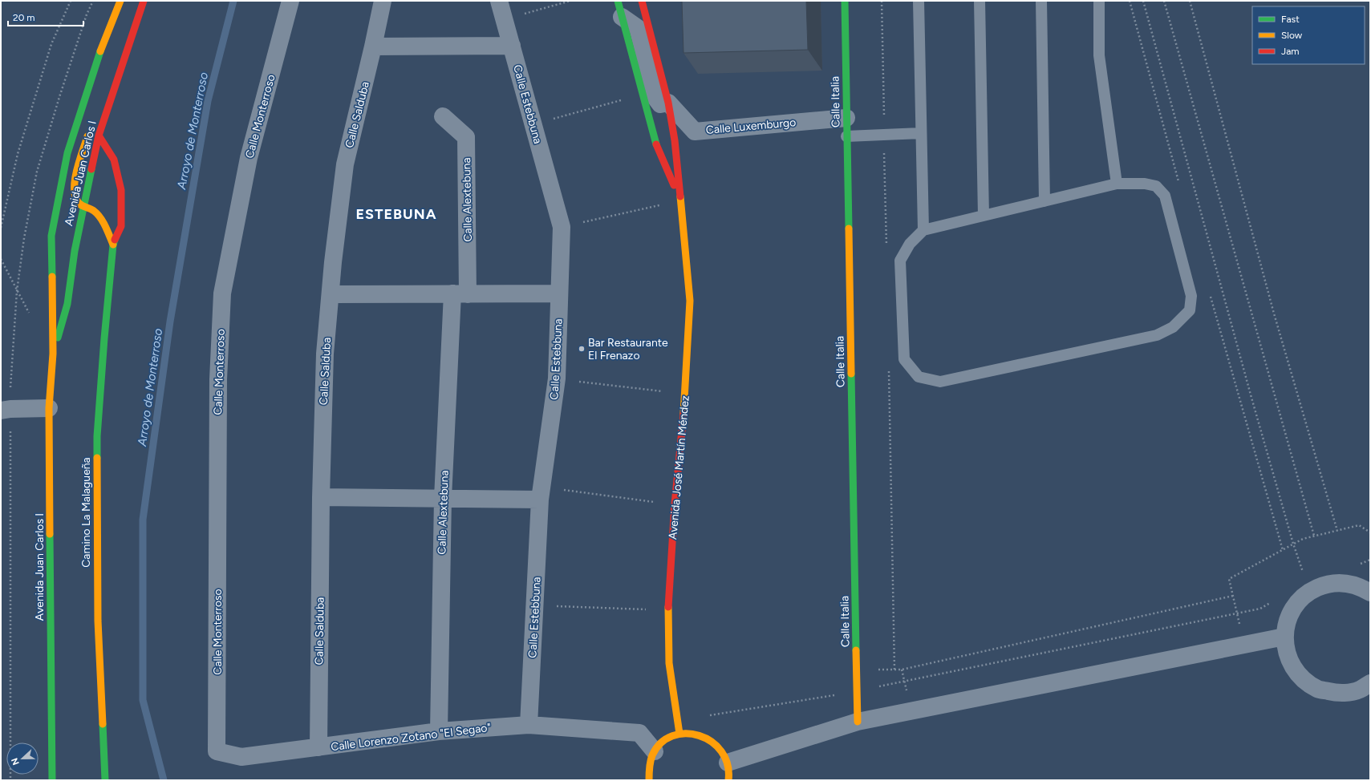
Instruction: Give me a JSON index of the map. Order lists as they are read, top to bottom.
{
  "streets": {
    "street": [
      "Calle Italia",
      "Calle Estebbuna",
      "Calle Salduba",
      "Calle Monterroso",
      "Calle Luxemburgo",
      "Avenida Juan Carlos I",
      "Calle Alextebuna",
      "Avenida José Martín Méndez",
      "Camino La Malagueña",
      "Calle Lorenzo Zotano \"El Segao\""
    ]
  },
  "crossings": [
    ["Calle Italia", "Calle Luxemburgo"],
    ["Calle Estebbuna", "Calle Lorenzo Zotano \"El Segao\""],
    ["Calle Salduba", "Calle Lorenzo Zotano \"El Segao\""],
    ["Calle Monterroso", "Calle Lorenzo Zotano \"El Segao\""],
    ["Calle Luxemburgo", "Avenida José Martín Méndez"],
    ["Calle Alextebuna", "Calle Lorenzo Zotano \"El Segao\""]
  ],
  "districts": ["ESTEBUNA"],
  "water": ["Arroyo de Monterroso"],
  "places": ["Bar Restaurante El Frenazo"],
  "legend": ["Fast", "Slow", "Jam"],
  "scale_bar": "20 m",
  "north": "left"
}
